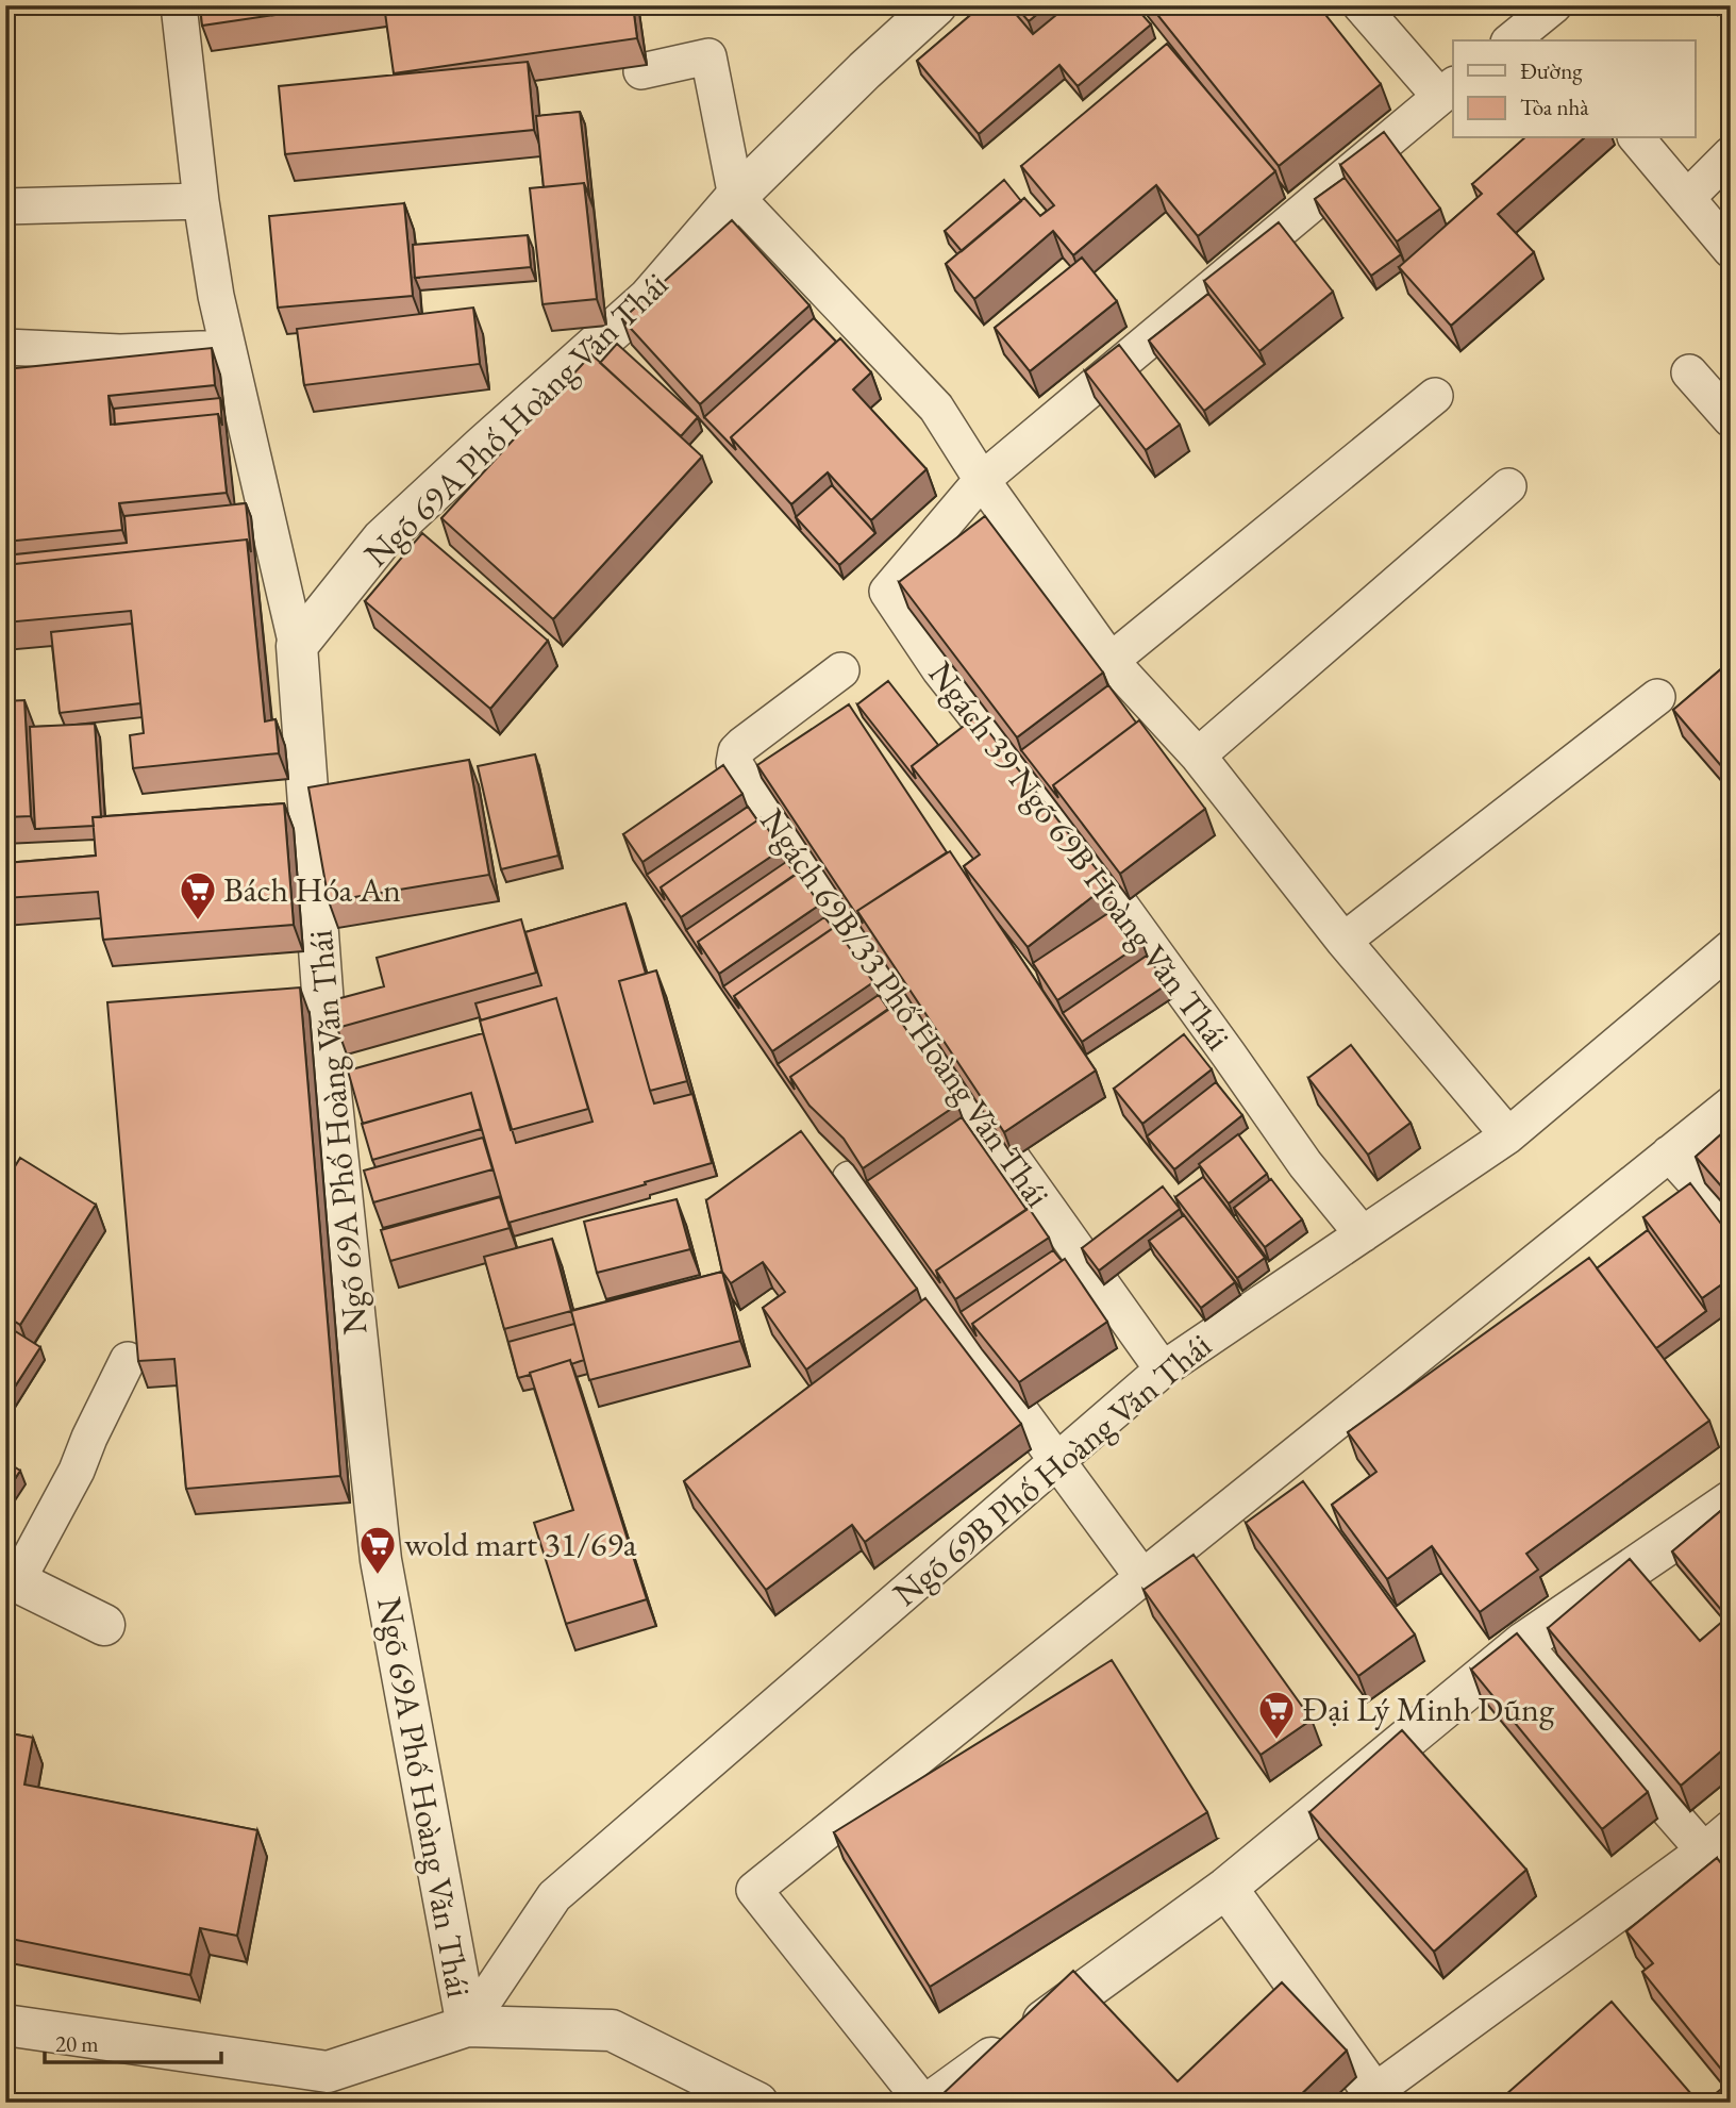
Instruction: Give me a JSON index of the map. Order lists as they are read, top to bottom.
{
  "streets": {
    "street": ["Ngõ 69A Phố Hoàng Văn Thái"],
    "lane": ["Ngách 39 Ngõ 69B Hoàng Văn Thái", "Ngách 69B/33 Phố Hoàng Văn Thái", "Ngõ 69B Phố Hoàng Văn Thái"]
  },
  "crossings": [
    ["Ngõ 69A Phố Hoàng Văn Thái", "Ngõ 69B Phố Hoàng Văn Thái"],
    ["Ngách 39 Ngõ 69B Hoàng Văn Thái", "Ngõ 69B Phố Hoàng Văn Thái"],
    ["Ngách 69B/33 Phố Hoàng Văn Thái", "Ngõ 69B Phố Hoàng Văn Thái"]
  ],
  "places": {
    "supermarket": ["Bách Hóa An", "wold mart 31/69a", "Đại Lý Minh Dũng"]
  },
  "legend": ["Đường", "Tòa nhà"],
  "scale_bar": "20 m"
}
